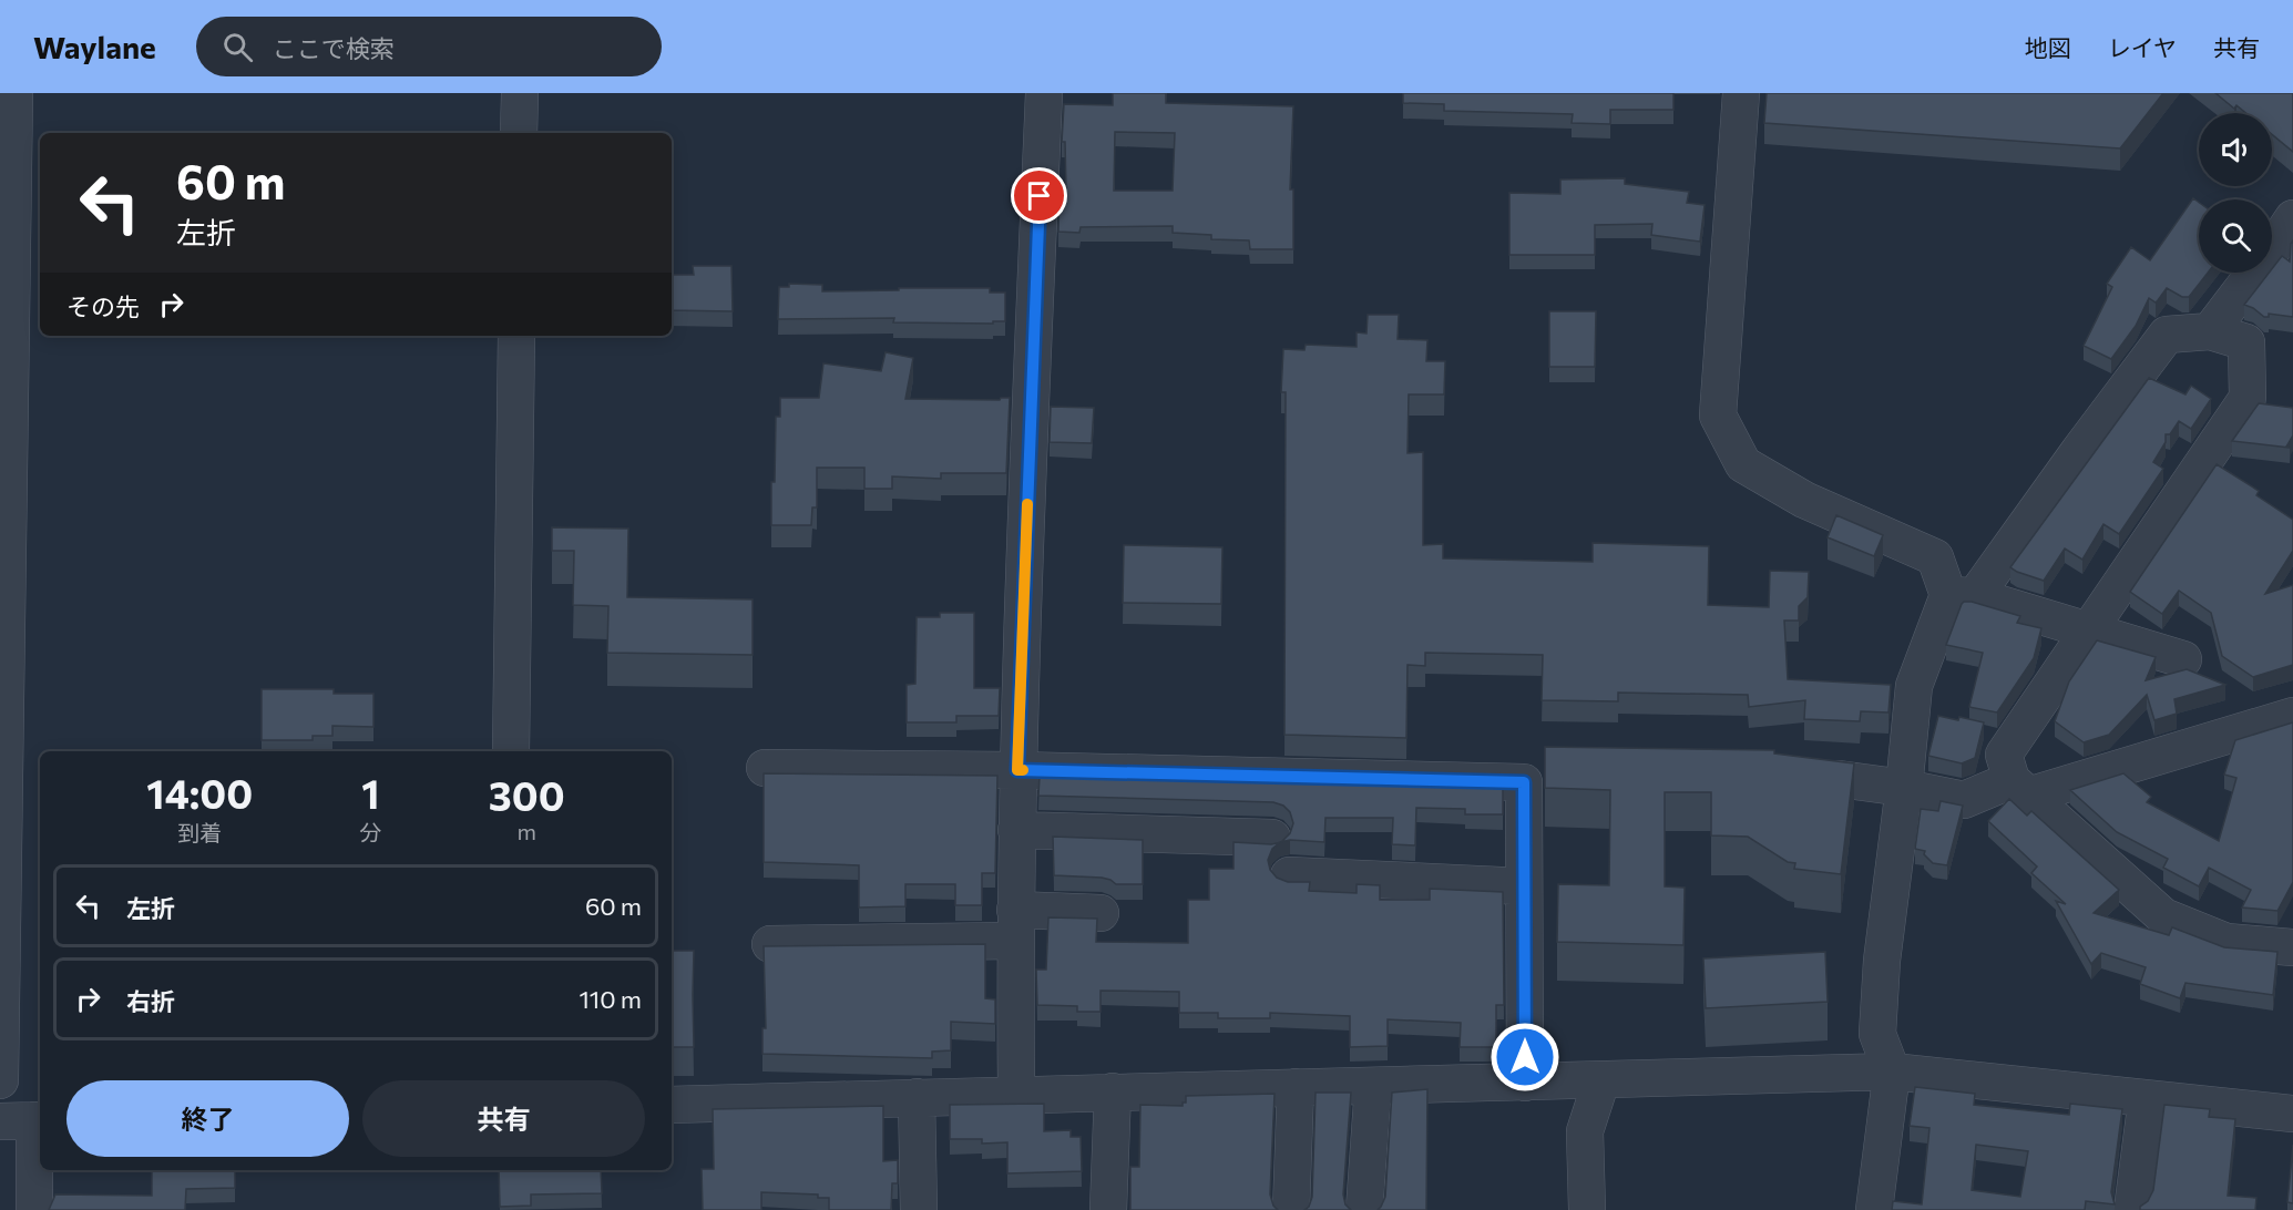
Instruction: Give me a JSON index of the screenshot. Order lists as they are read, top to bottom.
{
  "page": {
    "header": "Waylane",
    "search": "ここで検索",
    "nav": ["地図", "レイヤ", "共有"],
    "turn": ["60 m", "左折"],
    "then": "その先",
    "eta": [
      "14:00",
      "到着",
      "1",
      "分",
      "300",
      "m"
    ],
    "list": [
      {
        "name": "左折",
        "value": "60 m"
      },
      {
        "name": "右折",
        "value": "110 m"
      }
    ],
    "buttons": ["終了", "共有"]
  }
}
